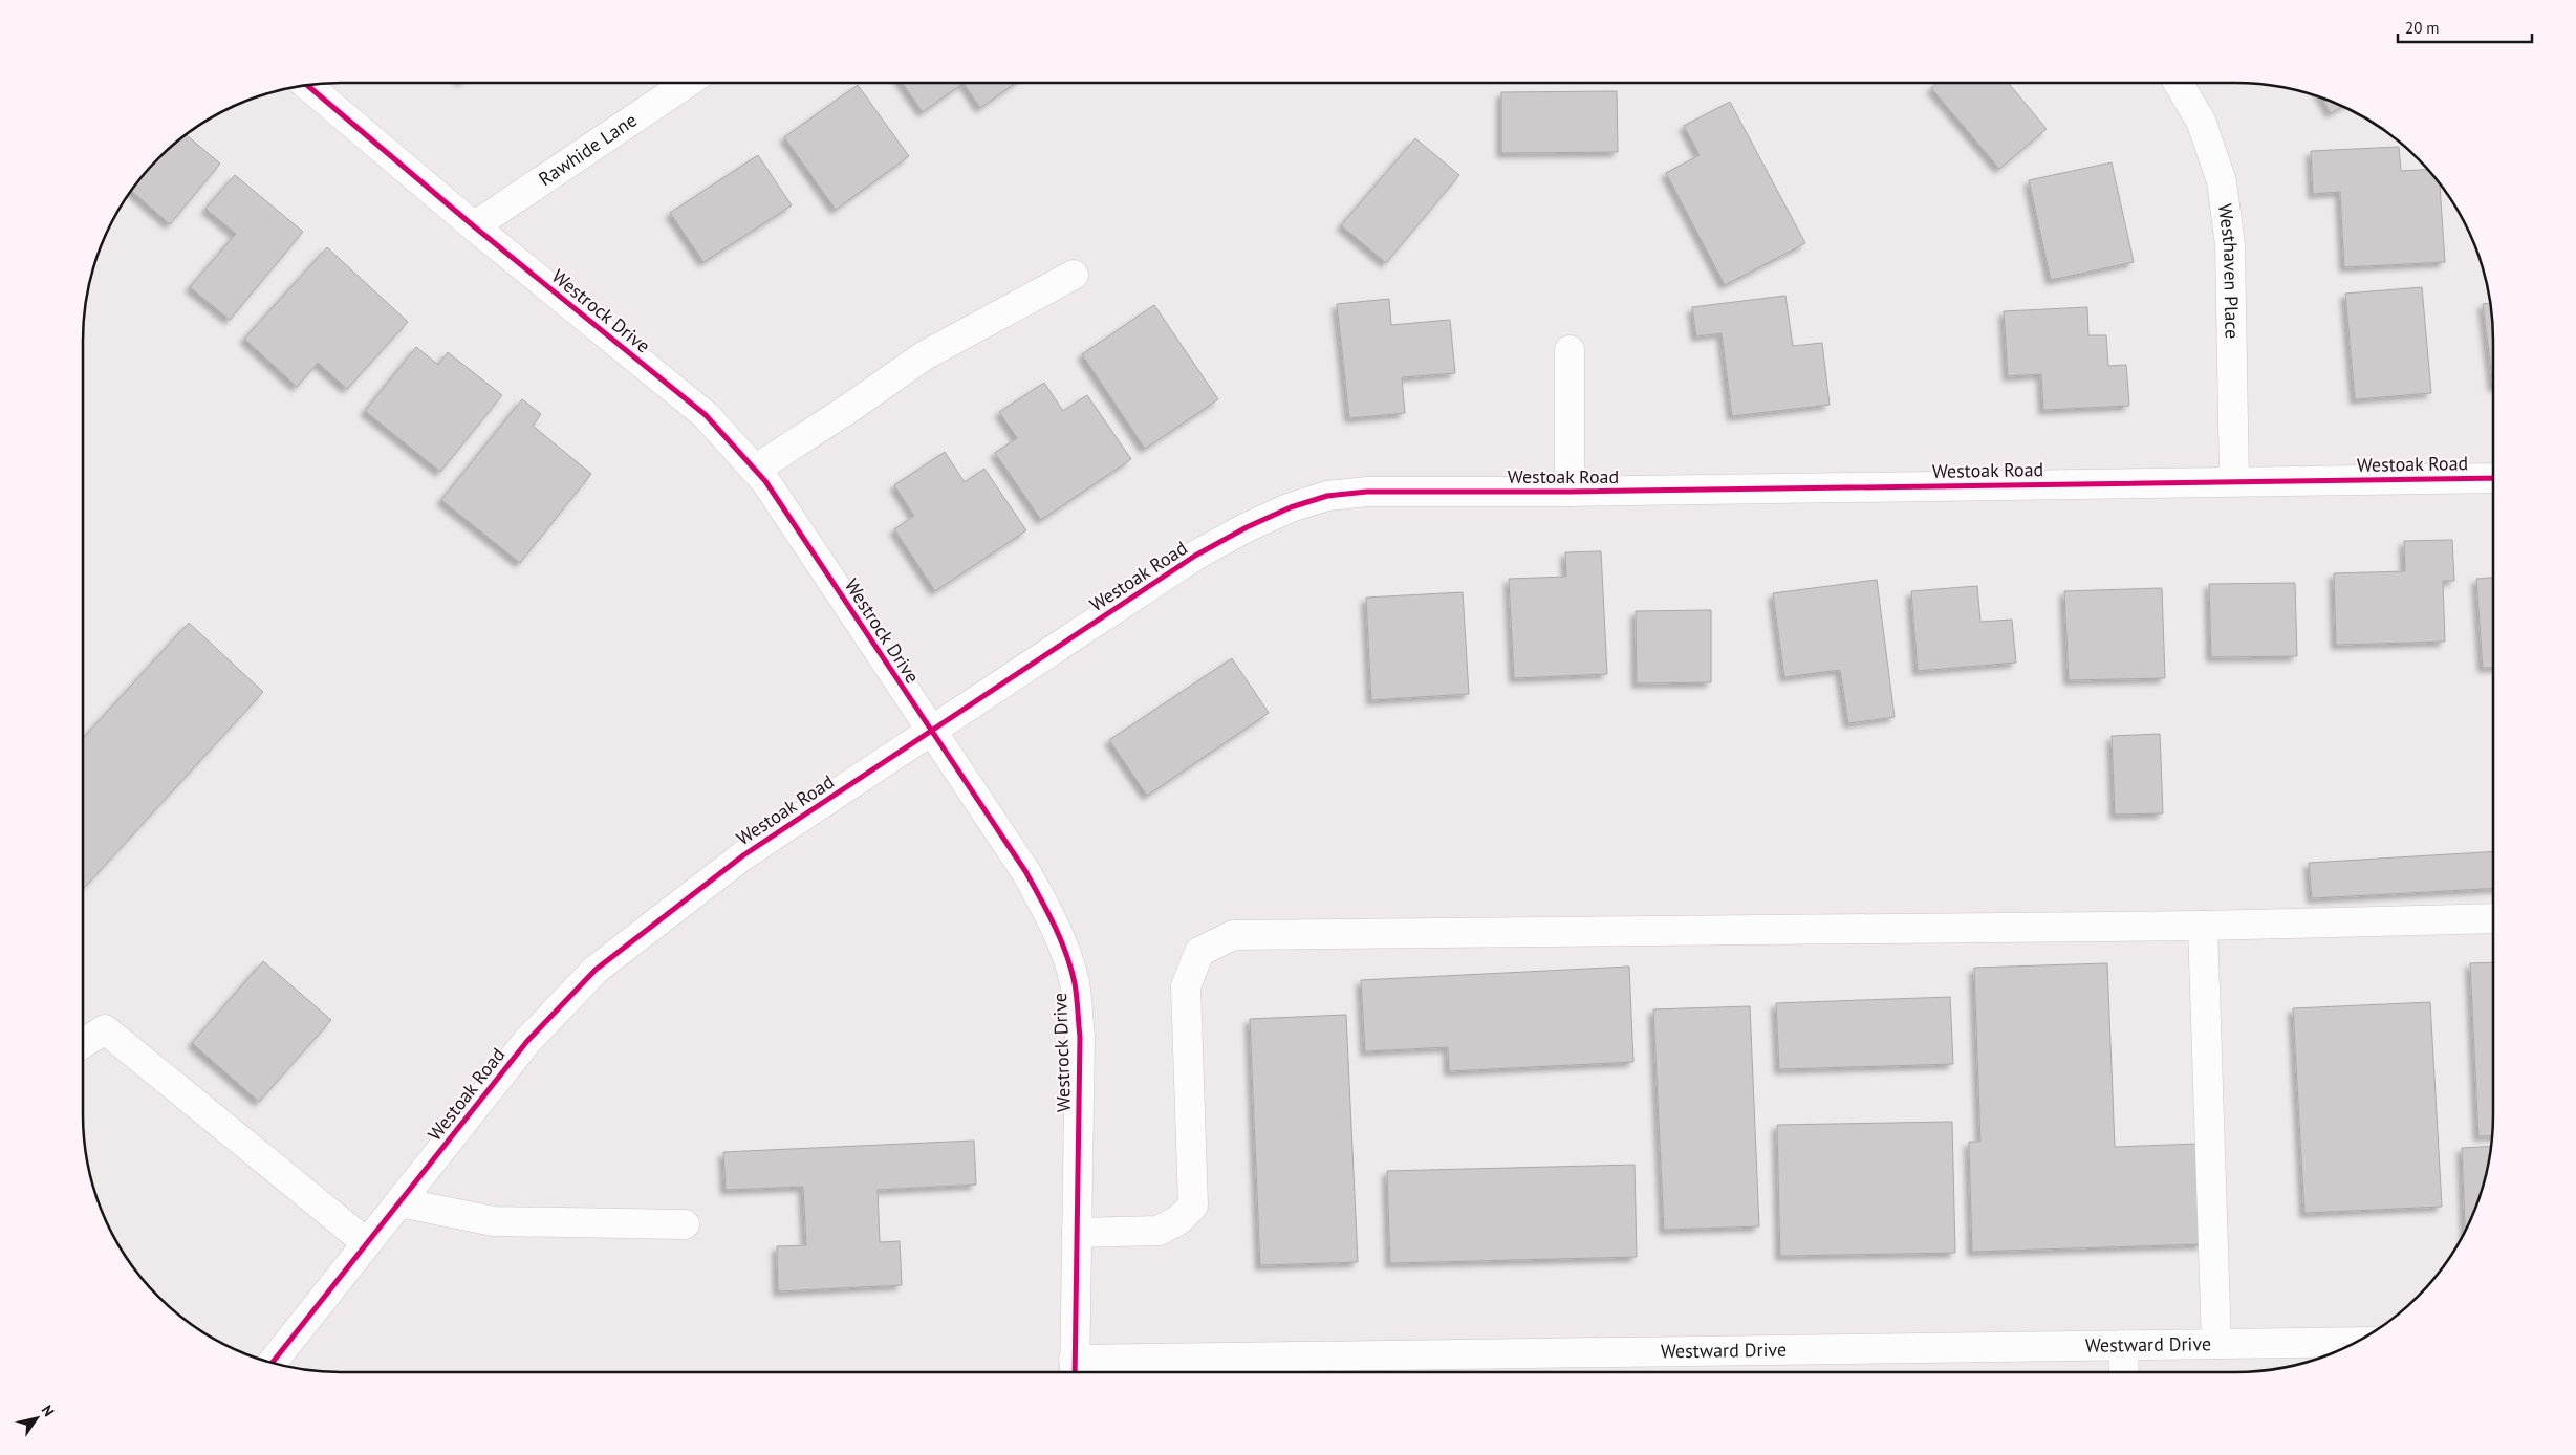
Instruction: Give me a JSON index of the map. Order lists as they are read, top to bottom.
{
  "streets": {
    "street": [
      "Rawhide Lane",
      "Westhaven Place",
      "Westrock Drive",
      "Westoak Road",
      "Westward Drive"
    ]
  },
  "crossings": [
    ["Rawhide Lane", "Westrock Drive"],
    ["Westhaven Place", "Westoak Road"],
    ["Westrock Drive", "Westoak Road"],
    ["Westrock Drive", "Westward Drive"]
  ],
  "scale_bar": "20 m",
  "north": "top right"
}
